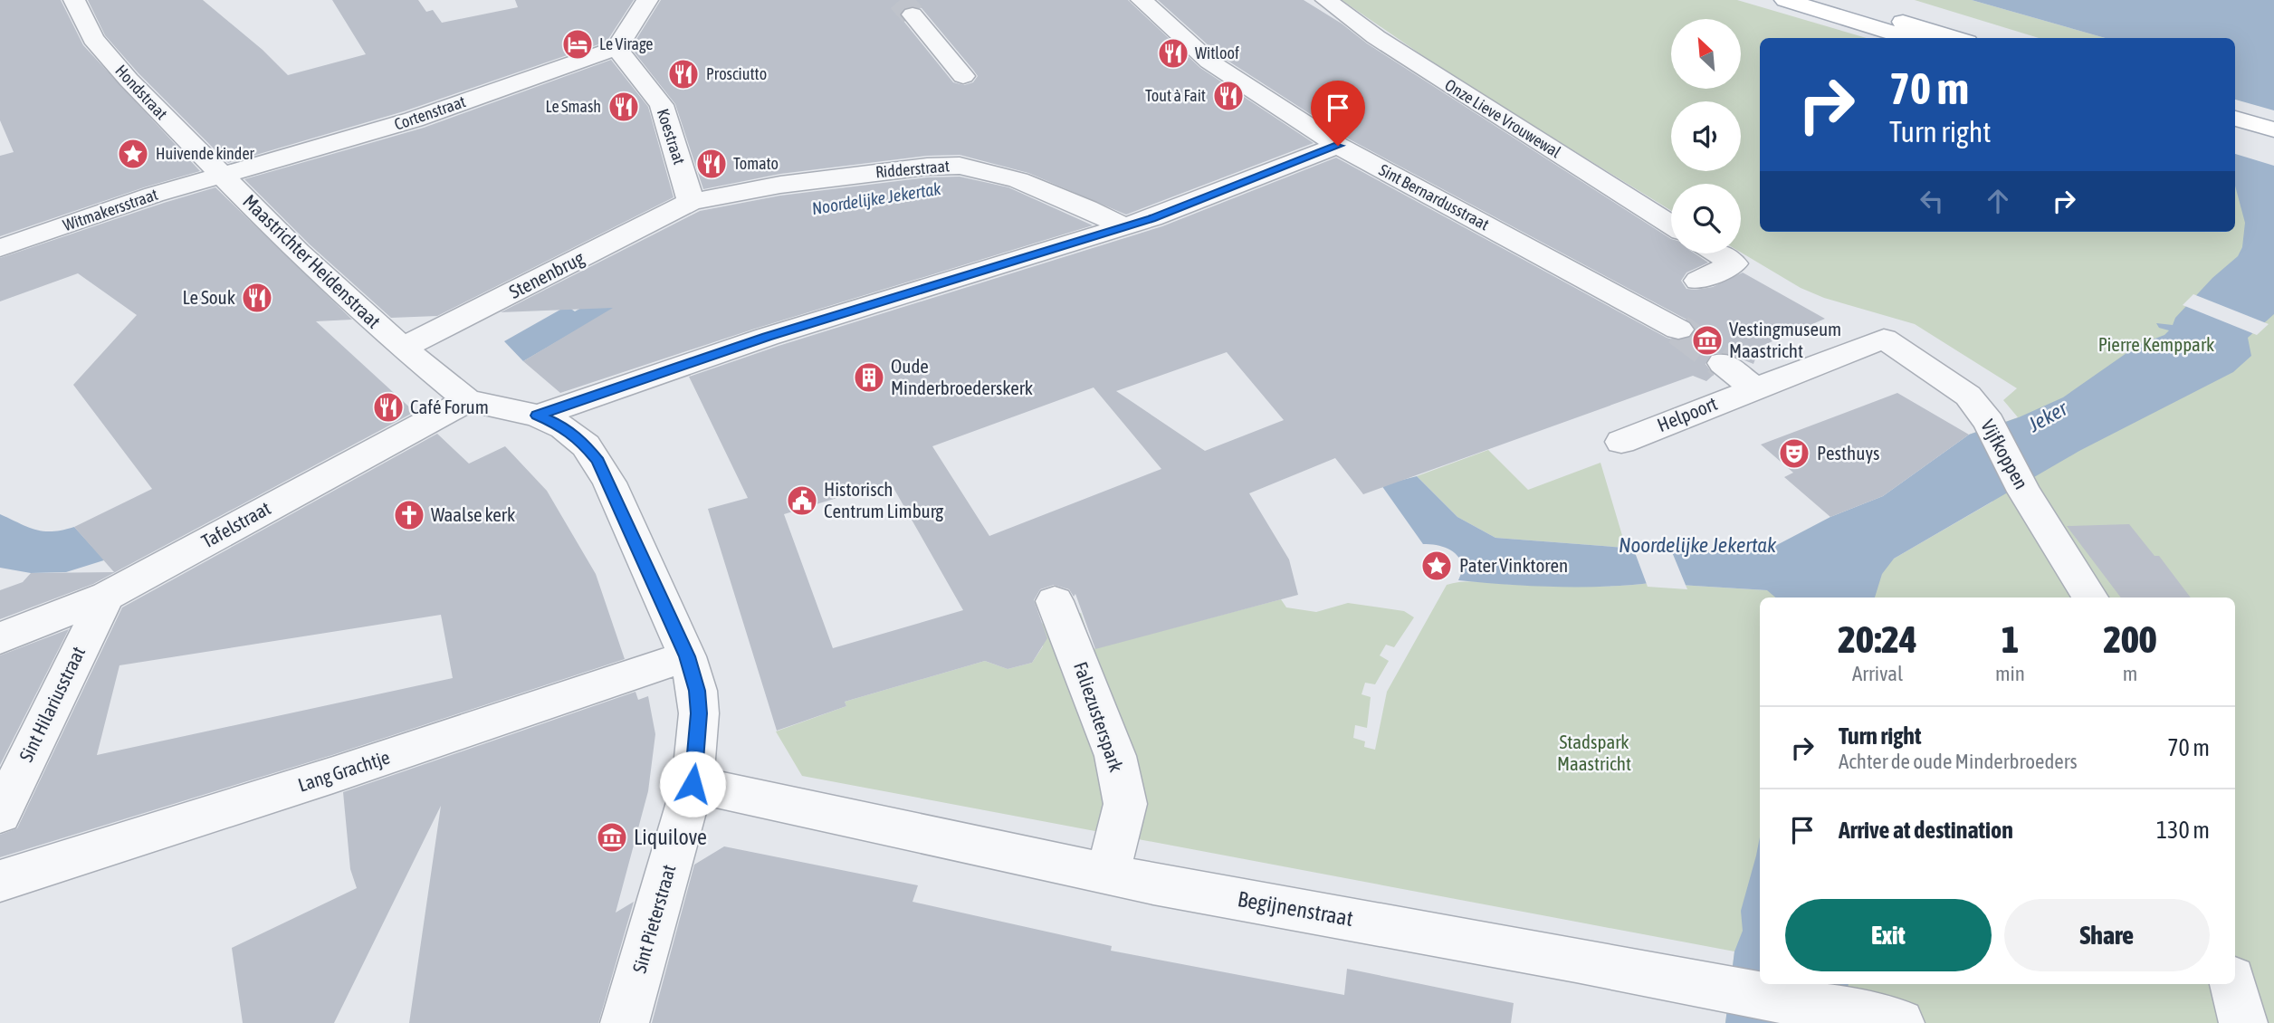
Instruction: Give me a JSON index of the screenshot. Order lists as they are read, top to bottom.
{
  "streets": {
    "street": [
      "Hondstraat",
      "Cortenstraat",
      "Onze Lieve Vrouwewal",
      "Koestraat",
      "Ridderstraat",
      "Sint Bernardusstraat",
      "Witmakersstraat",
      "Maastrichter Heidenstraat",
      "Stenenbrug",
      "Helpoort",
      "Vijfkoppen",
      "Tafelstraat",
      "Sint Hilariusstraat",
      "Faliezusterspark",
      "Lang Grachtje",
      "Begijnenstraat",
      "Sint Pieterstraat"
    ]
  },
  "crossings": [
    ["Hondstraat", "Cortenstraat"],
    ["Hondstraat", "Witmakersstraat"],
    ["Hondstraat", "Maastrichter Heidenstraat"],
    ["Cortenstraat", "Koestraat"],
    ["Cortenstraat", "Witmakersstraat"],
    ["Cortenstraat", "Maastrichter Heidenstraat"],
    ["Koestraat", "Ridderstraat"],
    ["Koestraat", "Stenenbrug"],
    ["Ridderstraat", "Stenenbrug"],
    ["Witmakersstraat", "Maastrichter Heidenstraat"],
    ["Maastrichter Heidenstraat", "Stenenbrug"],
    ["Maastrichter Heidenstraat", "Sint Pieterstraat"],
    ["Stenenbrug", "Sint Pieterstraat"],
    ["Helpoort", "Vijfkoppen"],
    ["Tafelstraat", "Sint Hilariusstraat"],
    ["Tafelstraat", "Sint Pieterstraat"],
    ["Faliezusterspark", "Begijnenstraat"],
    ["Lang Grachtje", "Sint Pieterstraat"],
    ["Begijnenstraat", "Sint Pieterstraat"]
  ],
  "water": ["Noordelijke Jekertak", "Jeker"],
  "parks": ["Pierre Kemppark", "Stadspark Maastricht"],
  "places": {
    "hotel": ["Le Virage"],
    "restaurant": [
      "Witloof",
      "Prosciutto",
      "Tout à Fait",
      "Le Smash",
      "Tomato",
      "Le Souk",
      "Café Forum"
    ],
    "place": ["Huivende kinder", "Pater Vinktoren"],
    "museum": ["Vestingmuseum Maastricht", "Liquilove"],
    "building": ["Oude Minderbroederskerk"],
    "theatre": ["Pesthuys"],
    "public building": ["Historisch Centrum Limburg"],
    "church": ["Waalse kerk"]
  },
  "north": "top left",
  "page": {
    "turn": ["70 m", "Turn right"],
    "eta": [
      "20:24",
      "Arrival",
      "1",
      "min",
      "200",
      "m"
    ],
    "list": [
      {
        "name": "Turn right",
        "note": "Achter de oude Minderbroeders",
        "value": "70 m"
      },
      {
        "name": "Arrive at destination",
        "value": "130 m"
      }
    ],
    "buttons": ["Exit", "Share"]
  }
}
